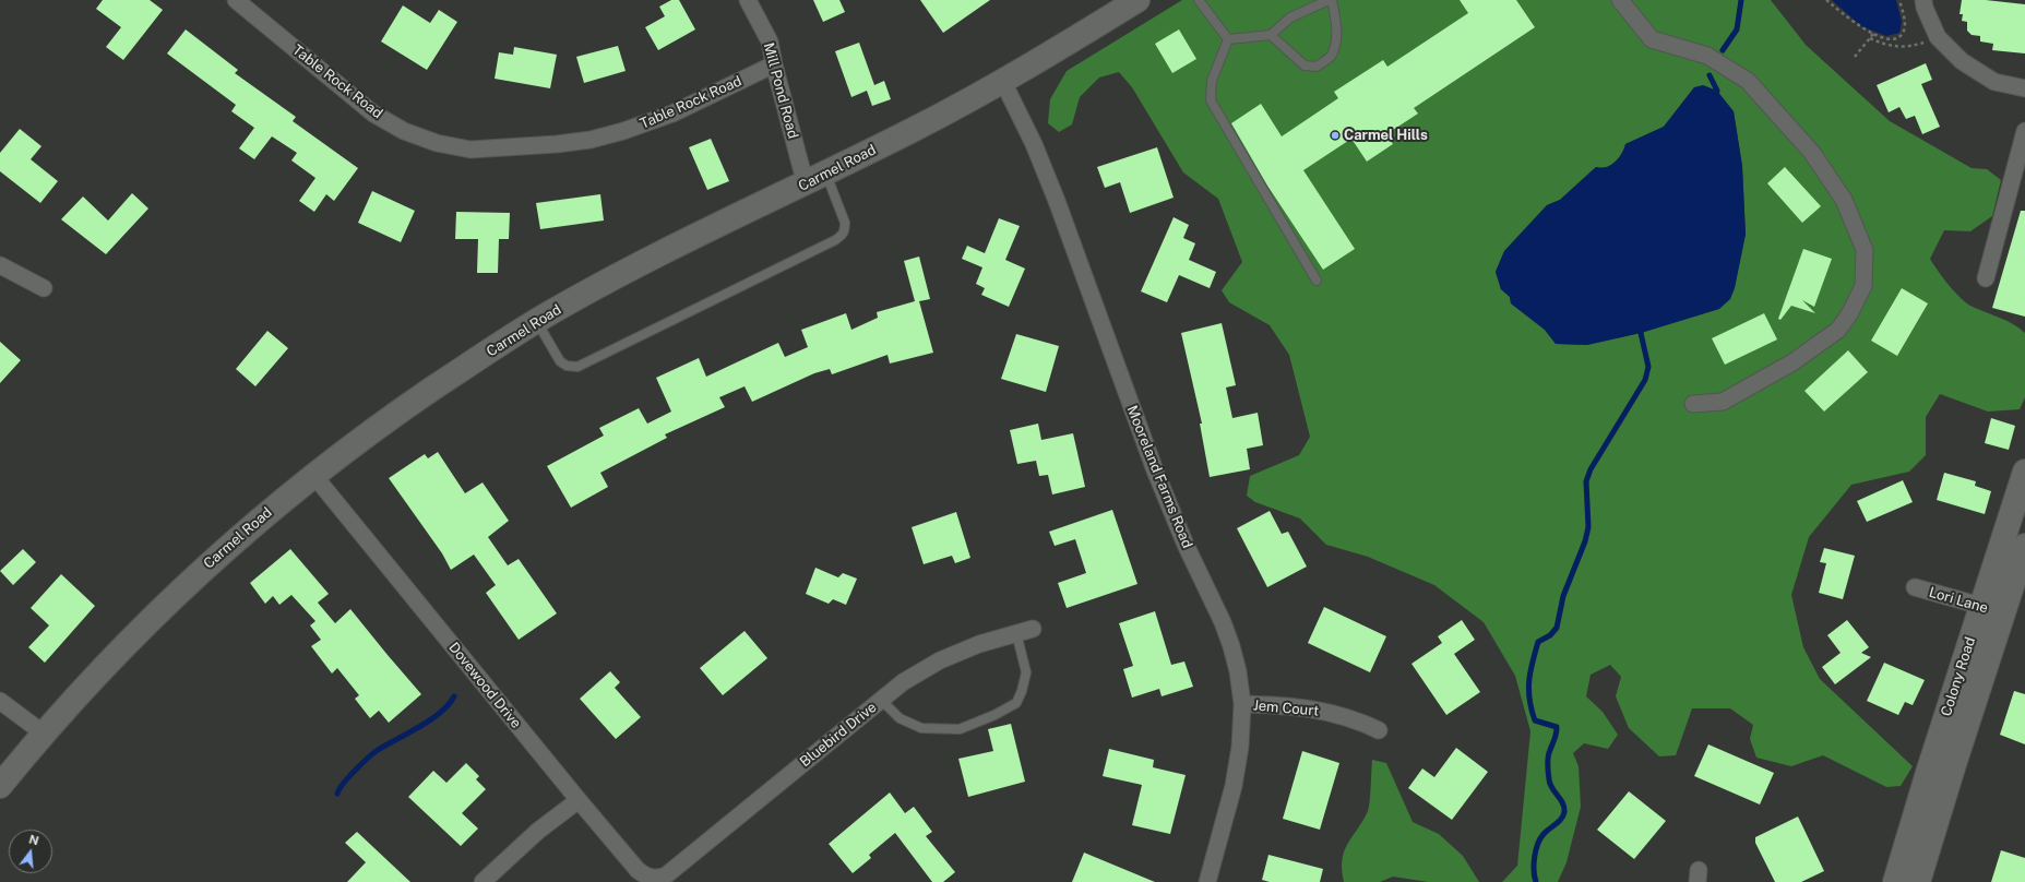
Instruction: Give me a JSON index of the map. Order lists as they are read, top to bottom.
{
  "streets": {
    "main road": ["Carmel Road", "Colony Road"],
    "street": [
      "Table Rock Road",
      "Mill Pond Road",
      "Mooreland Farms Road",
      "Lori Lane",
      "Dovewood Drive",
      "Jem Court",
      "Bluebird Drive"
    ]
  },
  "crossings": [
    ["Table Rock Road", "Mill Pond Road"],
    ["Mill Pond Road", "Carmel Road"],
    ["Carmel Road", "Mooreland Farms Road"],
    ["Carmel Road", "Dovewood Drive"],
    ["Mooreland Farms Road", "Jem Court"],
    ["Lori Lane", "Colony Road"],
    ["Dovewood Drive", "Bluebird Drive"]
  ],
  "places": ["Carmel Hills"],
  "north": "top"
}
